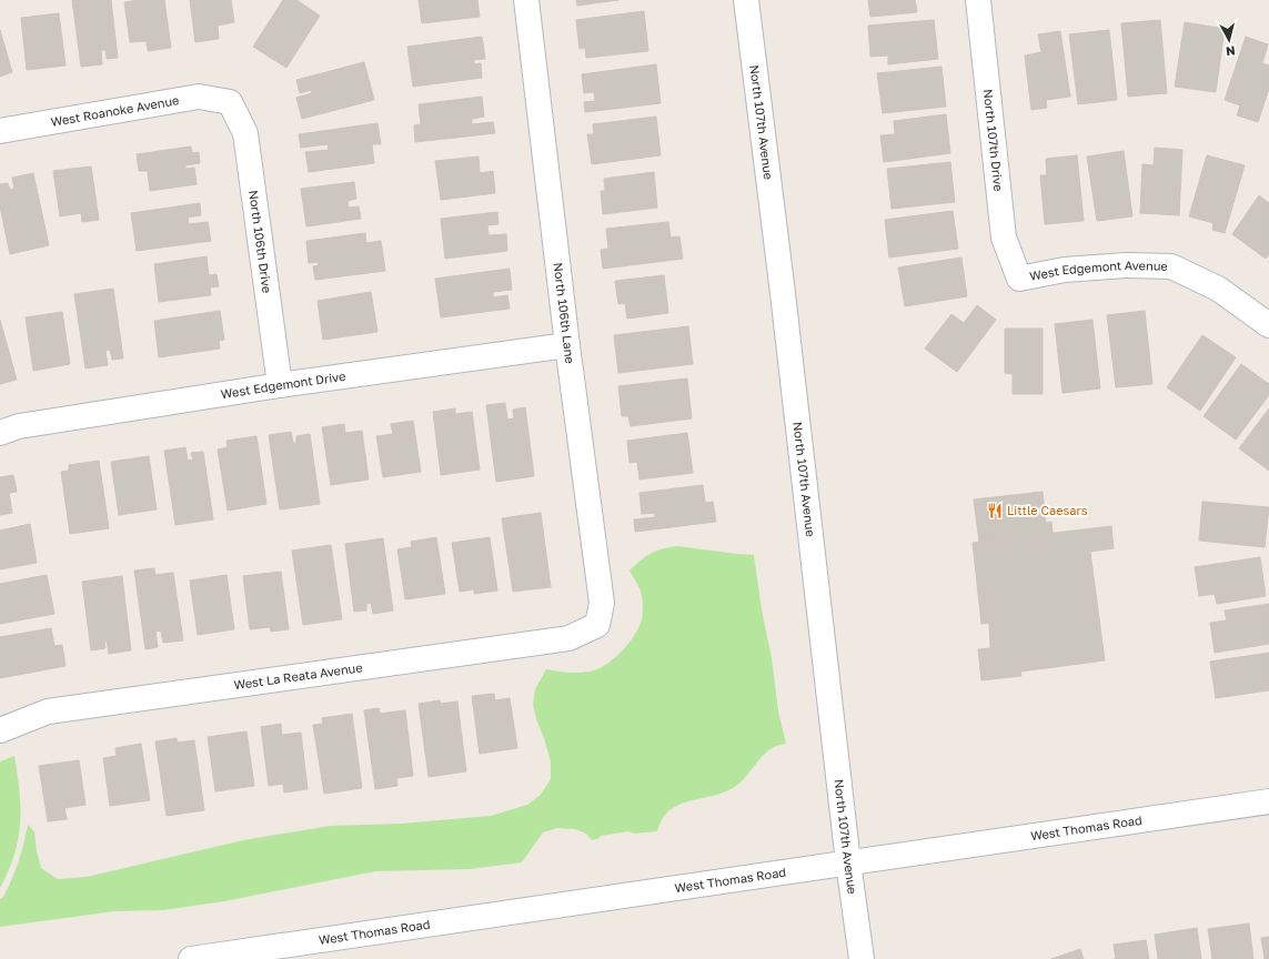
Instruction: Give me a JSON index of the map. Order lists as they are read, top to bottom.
{
  "streets": {
    "street": [
      "West Roanoke Avenue",
      "North 107th Avenue",
      "North 107th Drive",
      "North 106th Drive",
      "West Edgemont Avenue",
      "North 106th Lane",
      "West Edgemont Drive",
      "West La Reata Avenue",
      "West Thomas Road"
    ]
  },
  "crossings": [
    ["West Roanoke Avenue", "North 106th Drive"],
    ["North 107th Avenue", "West Thomas Road"],
    ["North 107th Drive", "West Edgemont Avenue"],
    ["North 106th Drive", "West Edgemont Drive"],
    ["North 106th Lane", "West Edgemont Drive"],
    ["North 106th Lane", "West La Reata Avenue"]
  ],
  "places": {
    "restaurant": ["Little Caesars"]
  },
  "north": "bottom"
}
